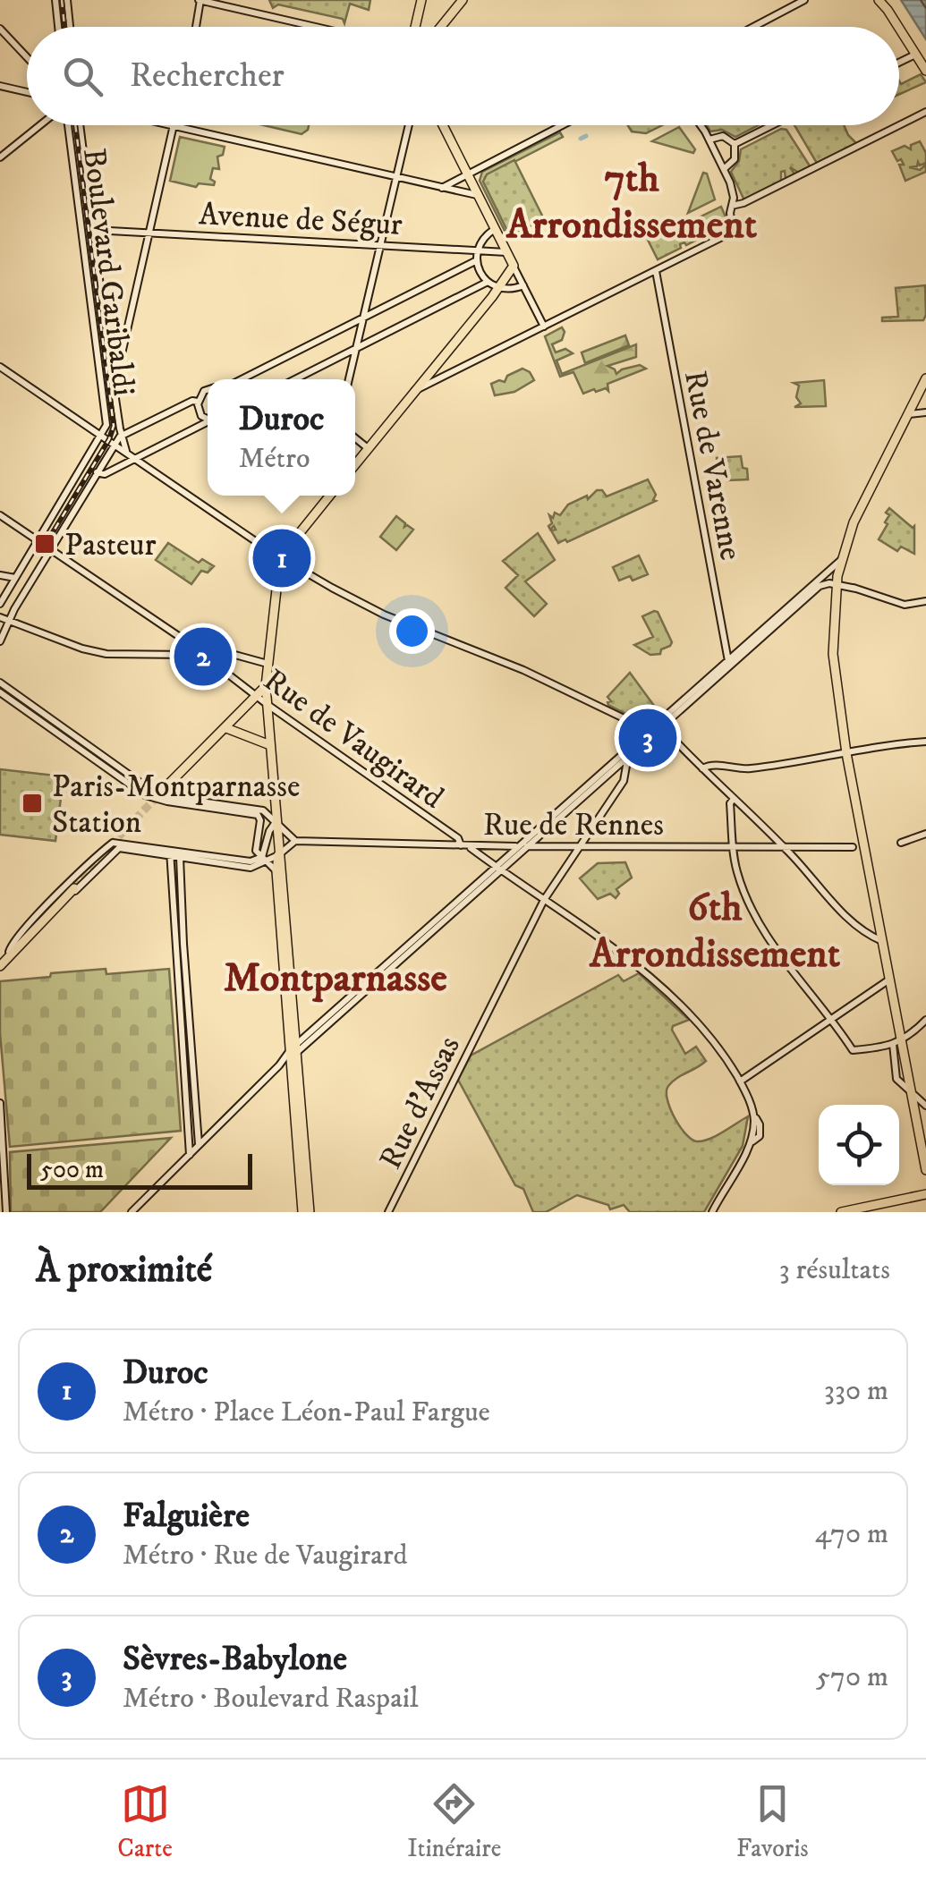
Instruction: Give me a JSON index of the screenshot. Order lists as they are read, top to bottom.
{
  "streets": {
    "main road": [
      "Avenue de Ségur",
      "Boulevard Garibaldi",
      "Rue de Varenne",
      "Rue de Vaugirard",
      "Rue de Rennes",
      "Rue d'Assas"
    ]
  },
  "crossings": [
    ["Avenue de Ségur", "Boulevard Garibaldi"],
    ["Rue de Vaugirard", "Rue de Rennes"],
    ["Rue de Vaugirard", "Rue d'Assas"],
    ["Rue de Rennes", "Rue d'Assas"]
  ],
  "districts": ["7th Arrondissement", "6th Arrondissement", "Montparnasse"],
  "places": {
    "transit": ["Pasteur", "Paris-Montparnasse Station"]
  },
  "scale_bar": "500 m",
  "page": {
    "search": "Rechercher",
    "popup": ["Duroc", "Métro"],
    "pins": ["1", "2", "3"],
    "scale": "500 m",
    "heading": ["À proximité", "3 résultats"],
    "list": [
      {
        "mark": "1",
        "name": "Duroc",
        "note": "Métro · Place Léon-Paul Fargue",
        "value": "330 m"
      },
      {
        "mark": "2",
        "name": "Falguière",
        "note": "Métro · Rue de Vaugirard",
        "value": "470 m"
      },
      {
        "mark": "3",
        "name": "Sèvres-Babylone",
        "note": "Métro · Boulevard Raspail",
        "value": "570 m"
      }
    ],
    "nav": ["Carte", "Itinéraire", "Favoris"]
  }
}
